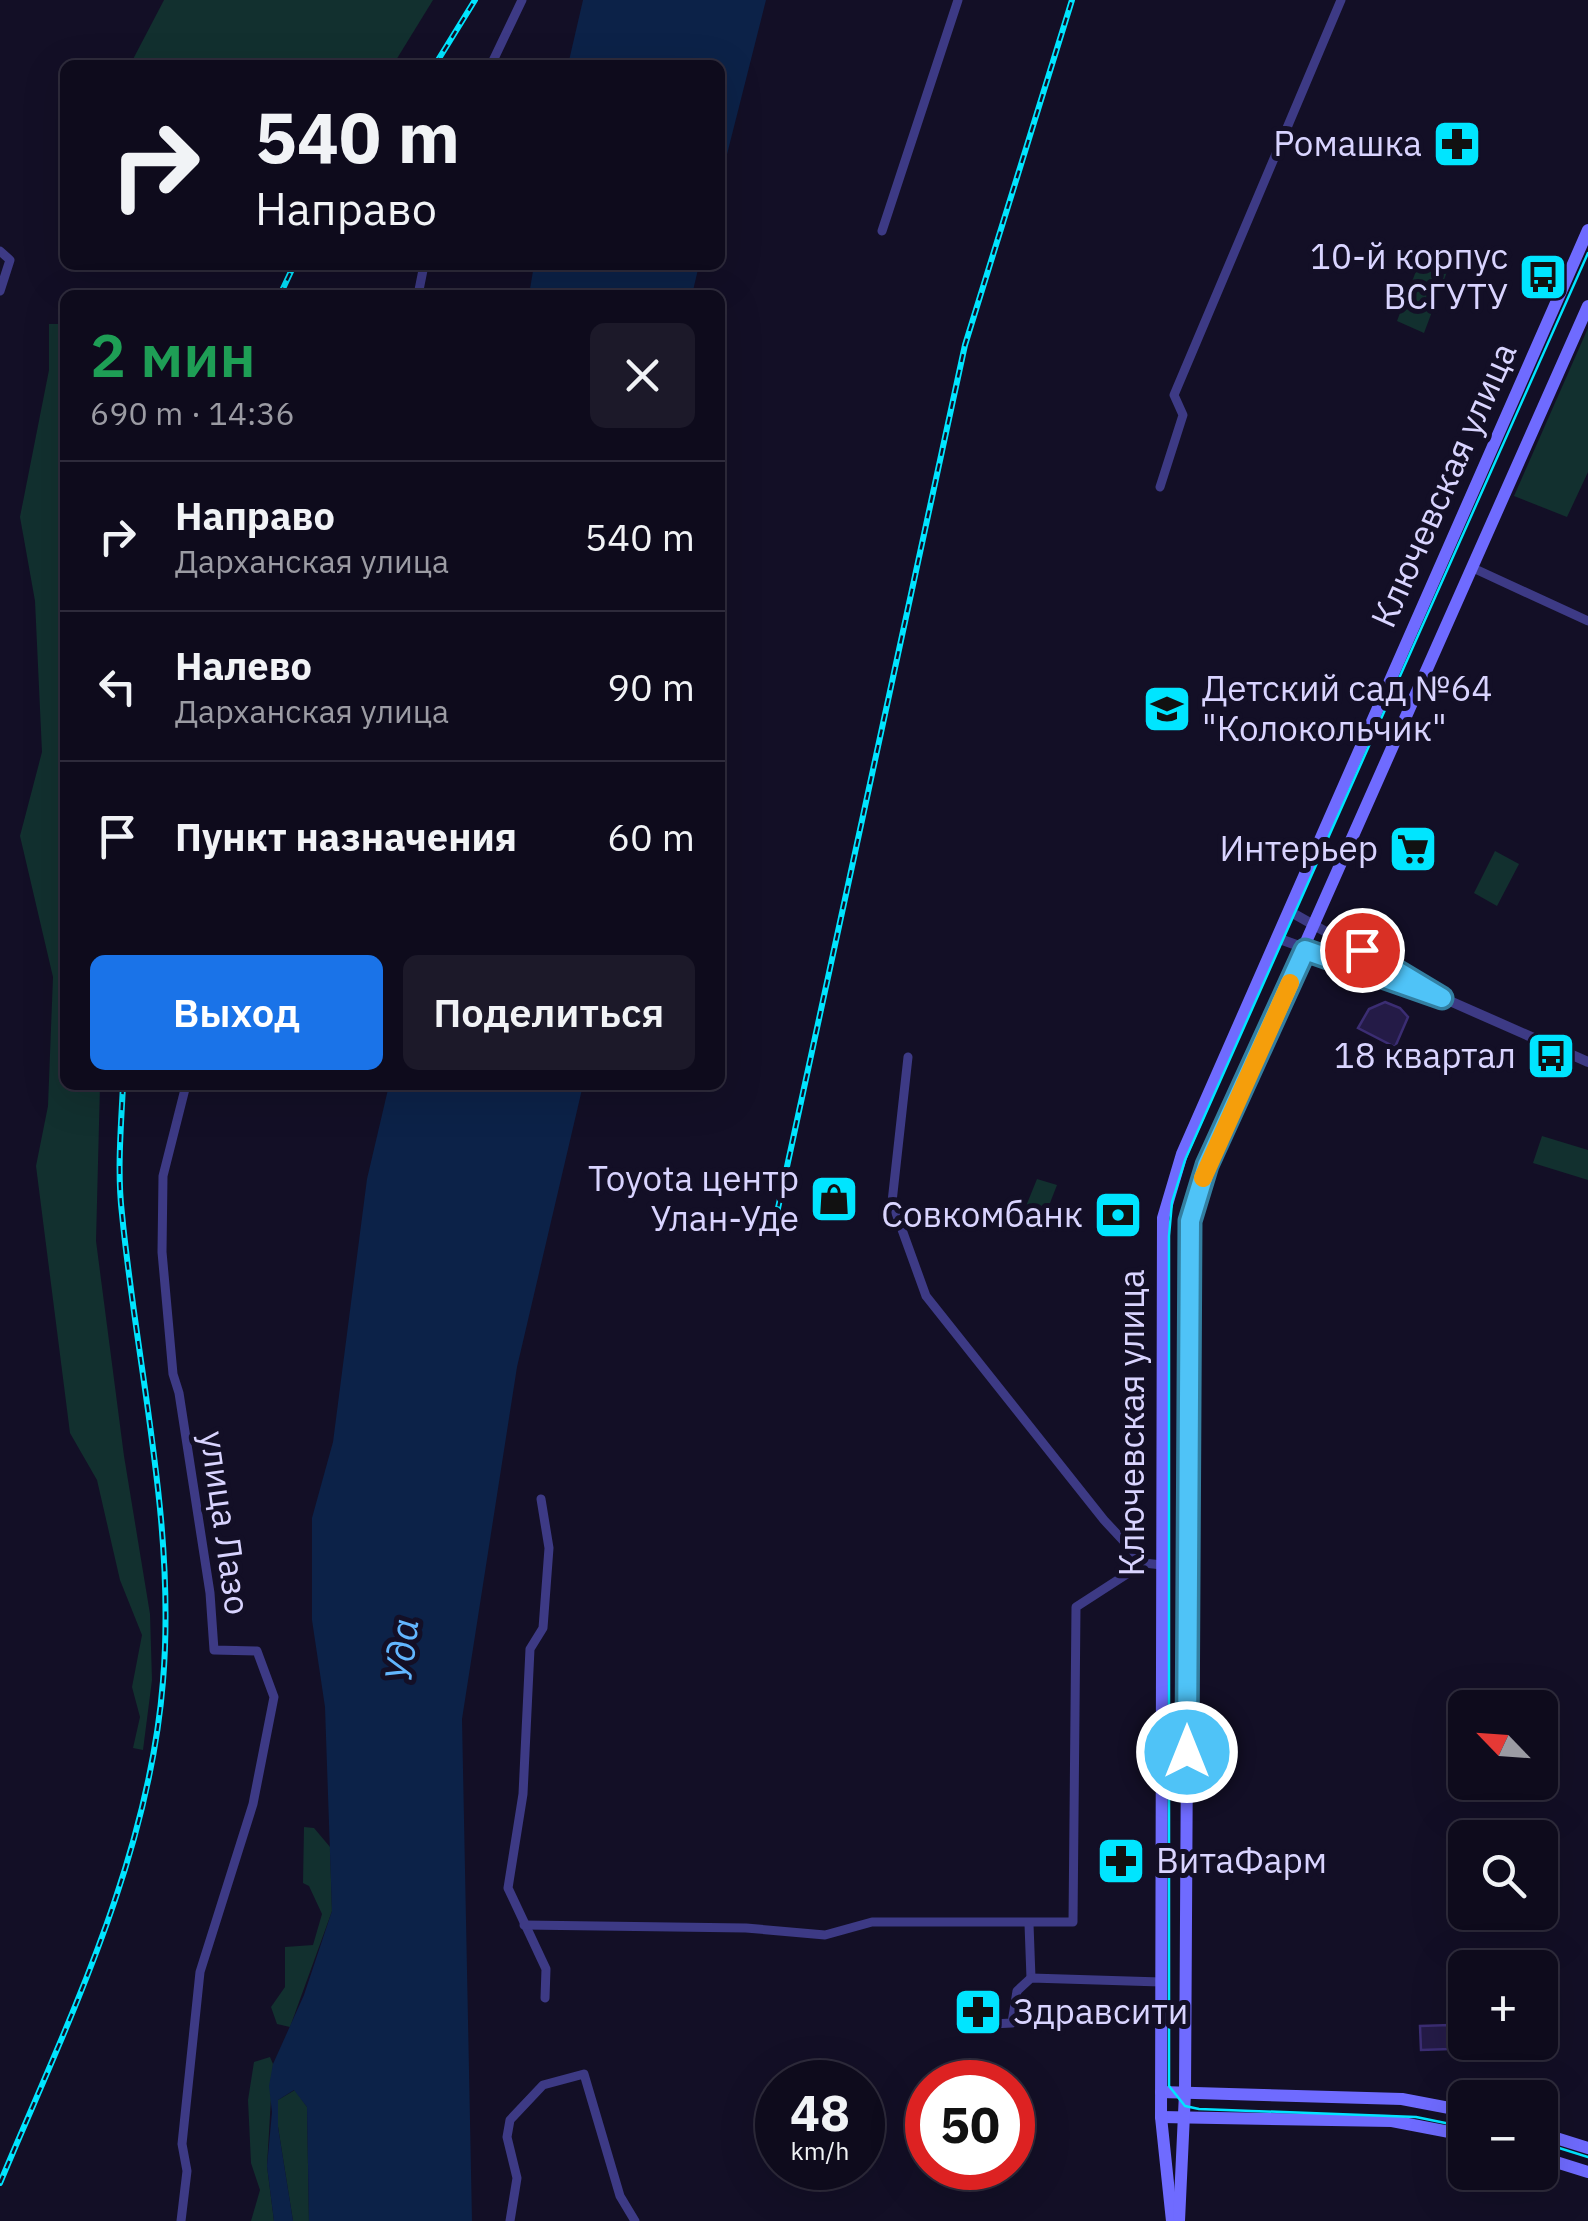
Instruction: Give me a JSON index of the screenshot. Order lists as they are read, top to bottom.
{
  "streets": {
    "main road": ["Ключевская улица"],
    "street": ["улица Лазо"]
  },
  "water": ["Уда"],
  "places": {
    "pharmacy": ["Ромашка", "ВитаФарм", "Здравсити"],
    "bus stop": ["10-й корпус ВСГУТУ", "18 квартал"],
    "school or university": ["Детский сад №64 \"Колокольчик\""],
    "supermarket": ["Интерьер"],
    "shop": ["Toyota центр Улан-Уде"],
    "bank": ["Совкомбанк"]
  },
  "north": "top left",
  "page": {
    "turn": ["540 m", "Направо"],
    "heading": ["2 мин", "690 m · 14:36"],
    "list": [
      {
        "name": "Направо",
        "note": "Дарханская улица",
        "value": "540 m"
      },
      {
        "name": "Налево",
        "note": "Дарханская улица",
        "value": "90 m"
      },
      {
        "name": "Пункт назначения",
        "value": "60 m"
      }
    ],
    "buttons": ["Выход", "Поделиться"],
    "map_buttons": ["+", "−"],
    "speed": "48 km/h",
    "limit": "50"
  }
}
